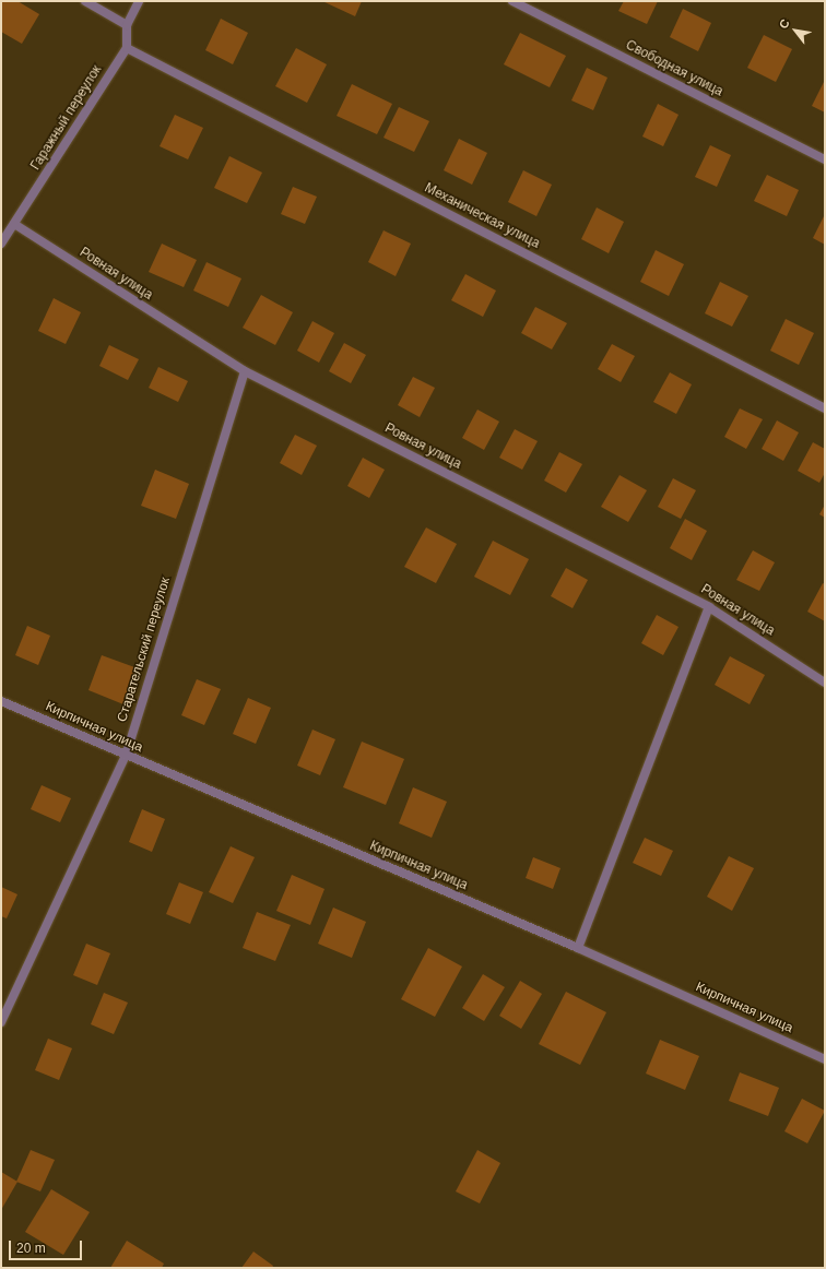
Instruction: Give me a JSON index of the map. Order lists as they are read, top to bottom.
{
  "streets": {
    "street": [
      "Свободная улица",
      "Гаражный переулок",
      "Механическая улица",
      "Ровная улица",
      "Старательский переулок",
      "Кирпичная улица"
    ]
  },
  "crossings": [
    ["Гаражный переулок", "Механическая улица"],
    ["Гаражный переулок", "Ровная улица"],
    ["Ровная улица", "Старательский переулок"],
    ["Старательский переулок", "Кирпичная улица"]
  ],
  "scale_bar": "20 m",
  "north": "top left"
}
